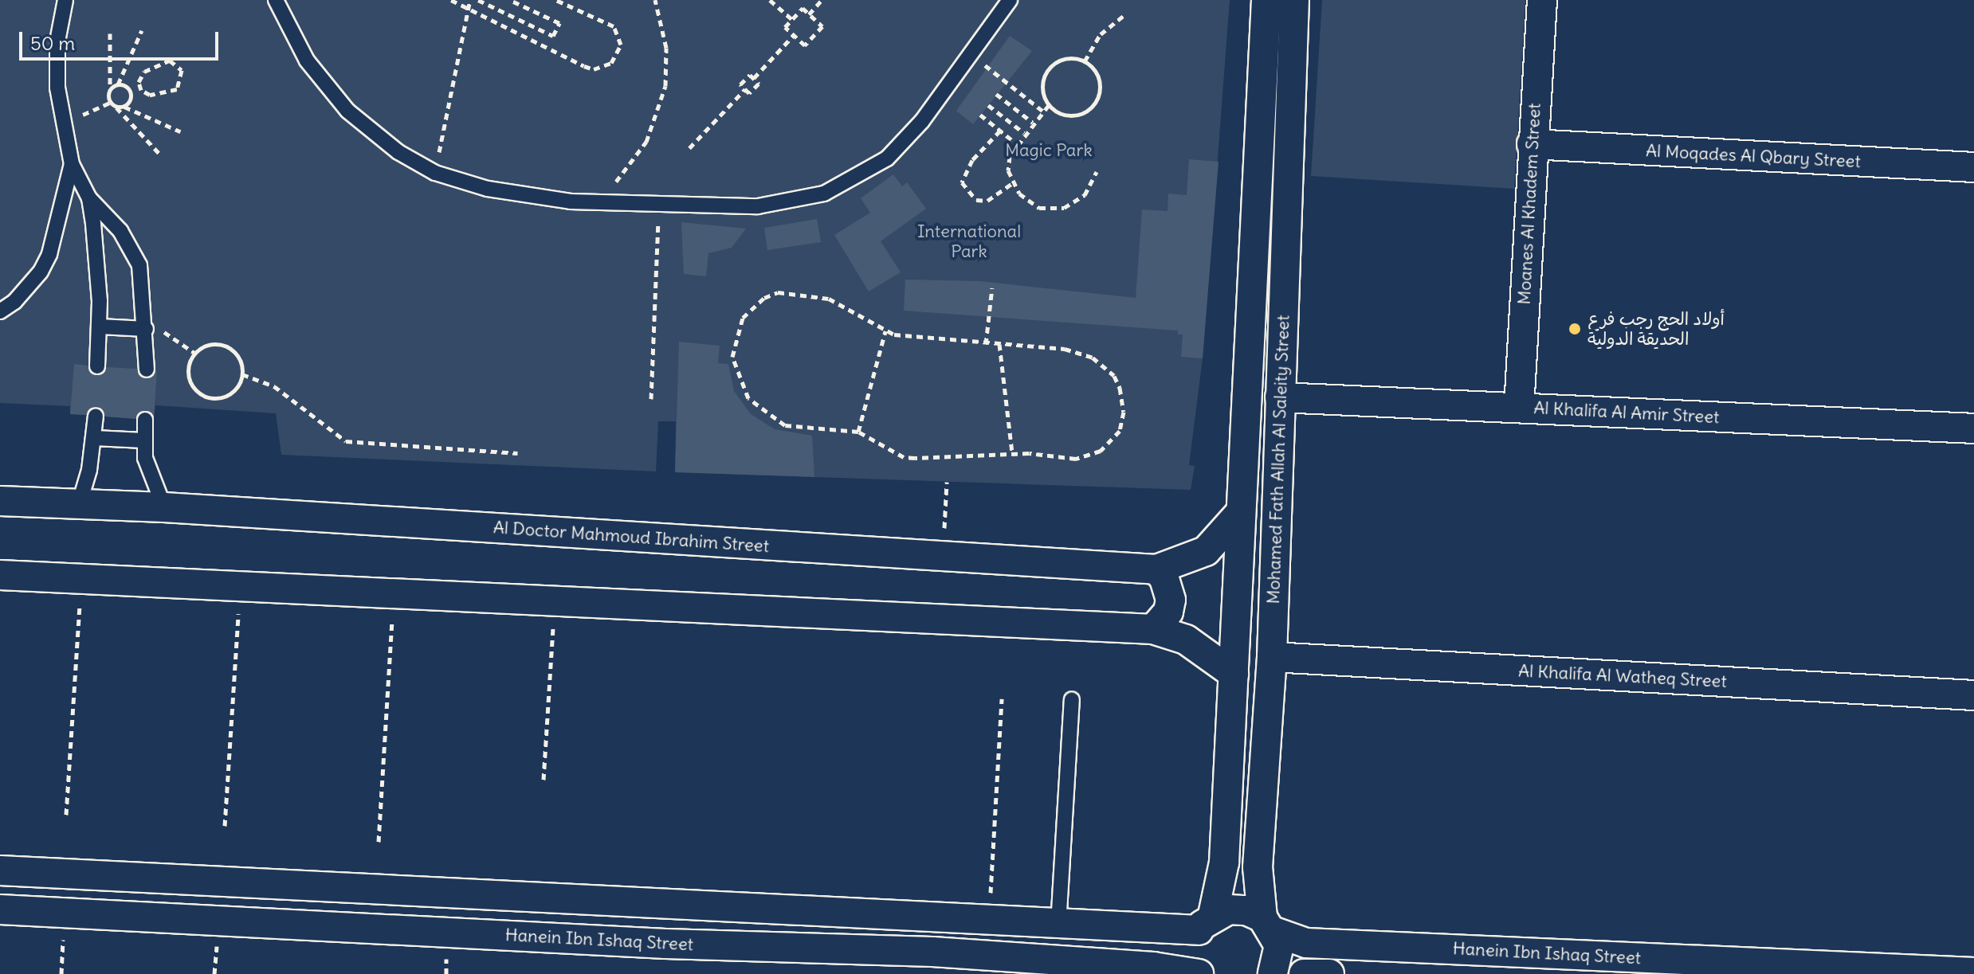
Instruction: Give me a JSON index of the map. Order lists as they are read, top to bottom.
{
  "streets": {
    "street": [
      "Al Moqades Al Qbary Street",
      "Moanes Al Khadem Street",
      "Al Khalifa Al Amir Street",
      "Mohamed Fath Allah Al Saleity Street",
      "Al Doctor Mahmoud Ibrahim Street",
      "Al Khalifa Al Watheq Street",
      "Hanein Ibn Ishaq Street"
    ]
  },
  "crossings": [
    ["Al Moqades Al Qbary Street", "Moanes Al Khadem Street"],
    ["Moanes Al Khadem Street", "Al Khalifa Al Amir Street"],
    ["Al Khalifa Al Amir Street", "Mohamed Fath Allah Al Saleity Street"],
    ["Mohamed Fath Allah Al Saleity Street", "Al Doctor Mahmoud Ibrahim Street"],
    ["Mohamed Fath Allah Al Saleity Street", "Al Khalifa Al Watheq Street"],
    ["Mohamed Fath Allah Al Saleity Street", "Hanein Ibn Ishaq Street"]
  ],
  "parks": ["Magic Park", "International Park"],
  "places": ["أولاد الحج رجب فرع الحديقة الدولية"],
  "scale_bar": "50 m"
}
